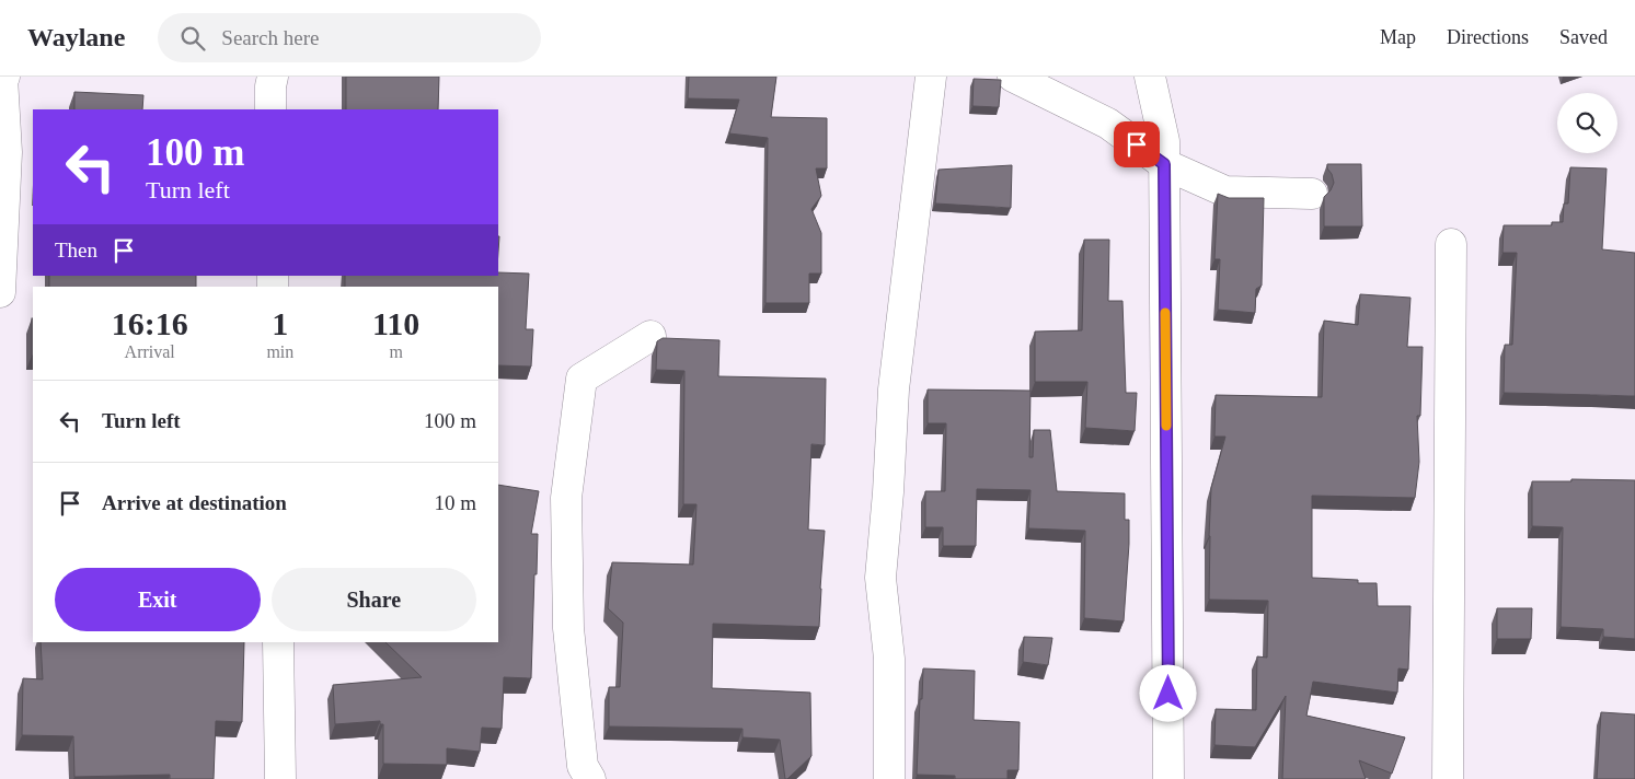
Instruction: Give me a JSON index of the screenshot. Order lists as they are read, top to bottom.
{
  "page": {
    "header": "Waylane",
    "search": "Search here",
    "nav": ["Map", "Directions", "Saved"],
    "turn": ["100 m", "Turn left"],
    "then": "Then",
    "eta": [
      "16:16",
      "Arrival",
      "1",
      "min",
      "110",
      "m"
    ],
    "list": [
      {
        "name": "Turn left",
        "value": "100 m"
      },
      {
        "name": "Arrive at destination",
        "value": "10 m"
      }
    ],
    "buttons": ["Exit", "Share"]
  }
}
